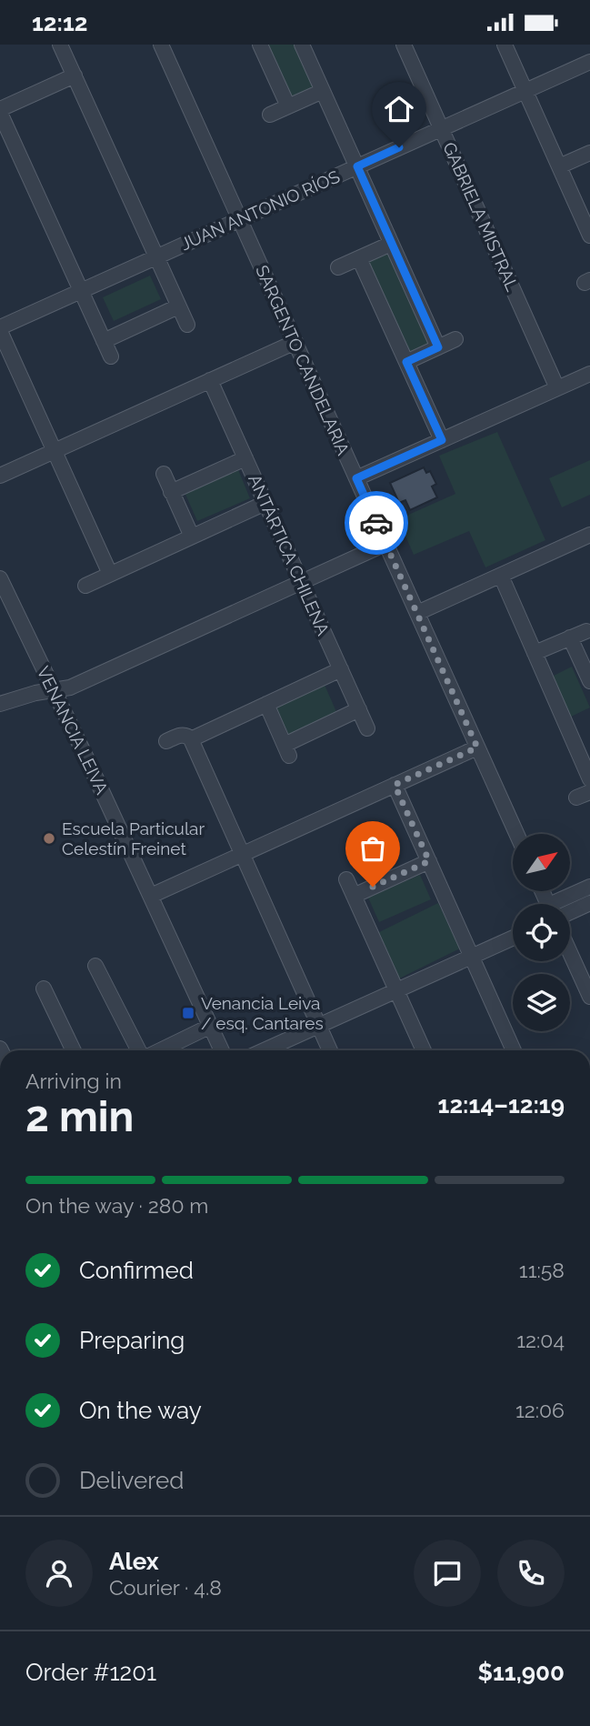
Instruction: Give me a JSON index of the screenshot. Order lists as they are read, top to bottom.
{
  "streets": {
    "street": [
      "JUAN ANTONIO RÍOS",
      "GABRIELA MISTRAL",
      "SARGENTO CANDELARIA",
      "ANTÁRTICA CHILENA",
      "VENANCIA LEIVA"
    ]
  },
  "crossings": [
    ["JUAN ANTONIO RÍOS", "GABRIELA MISTRAL"],
    ["JUAN ANTONIO RÍOS", "SARGENTO CANDELARIA"]
  ],
  "places": {
    "other": ["Escuela Particular Celestín Freinet"],
    "transit": ["Venancia Leiva / esq. Cantares"]
  },
  "north": "top right",
  "page": {
    "status": "12:12",
    "heading": ["2 min", "Arriving in", "12:14–12:19"],
    "panel": [
      "Alex",
      "Courier · 4.8",
      "Order #1201",
      "$11,900"
    ],
    "bar": "On the way · 280 m",
    "list": [
      ["Confirmed", "11:58"],
      ["Preparing", "12:04"],
      ["On the way", "12:06"],
      "Delivered"
    ]
  }
}
